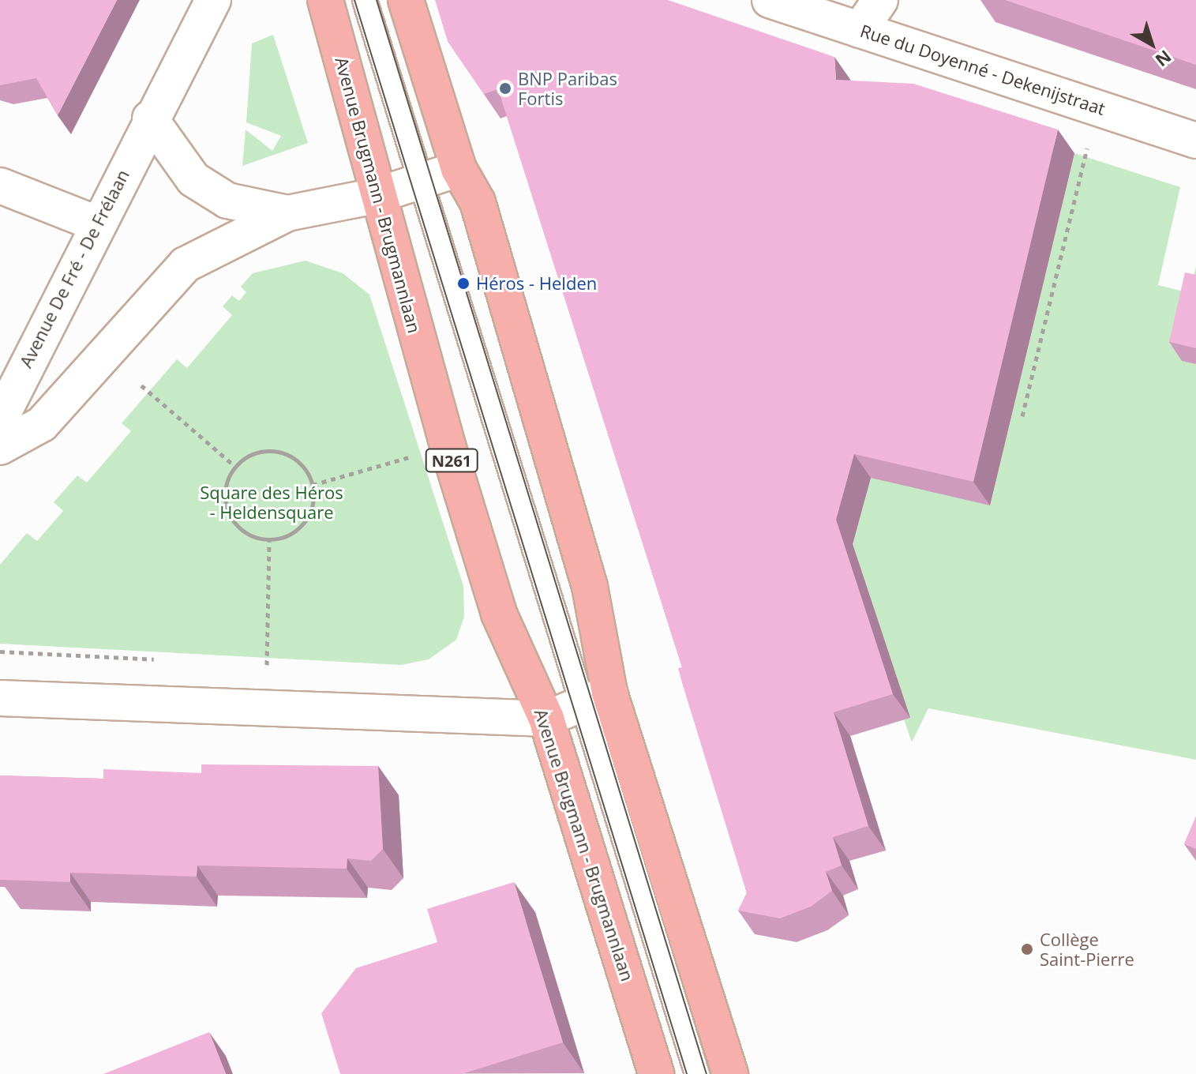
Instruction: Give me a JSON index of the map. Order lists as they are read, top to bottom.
{
  "streets": {
    "main road": [
      "Rue du Doyenné - Dekenijstraat",
      "Avenue Brugmann - Brugmannlaan",
      "Avenue De Fré - De Frélaan",
      "N261"
    ]
  },
  "parks": ["Square des Héros - Heldensquare"],
  "places": ["BNP Paribas Fortis", "Héros - Helden", "Collège Saint-Pierre"],
  "north": "bottom right"
}
